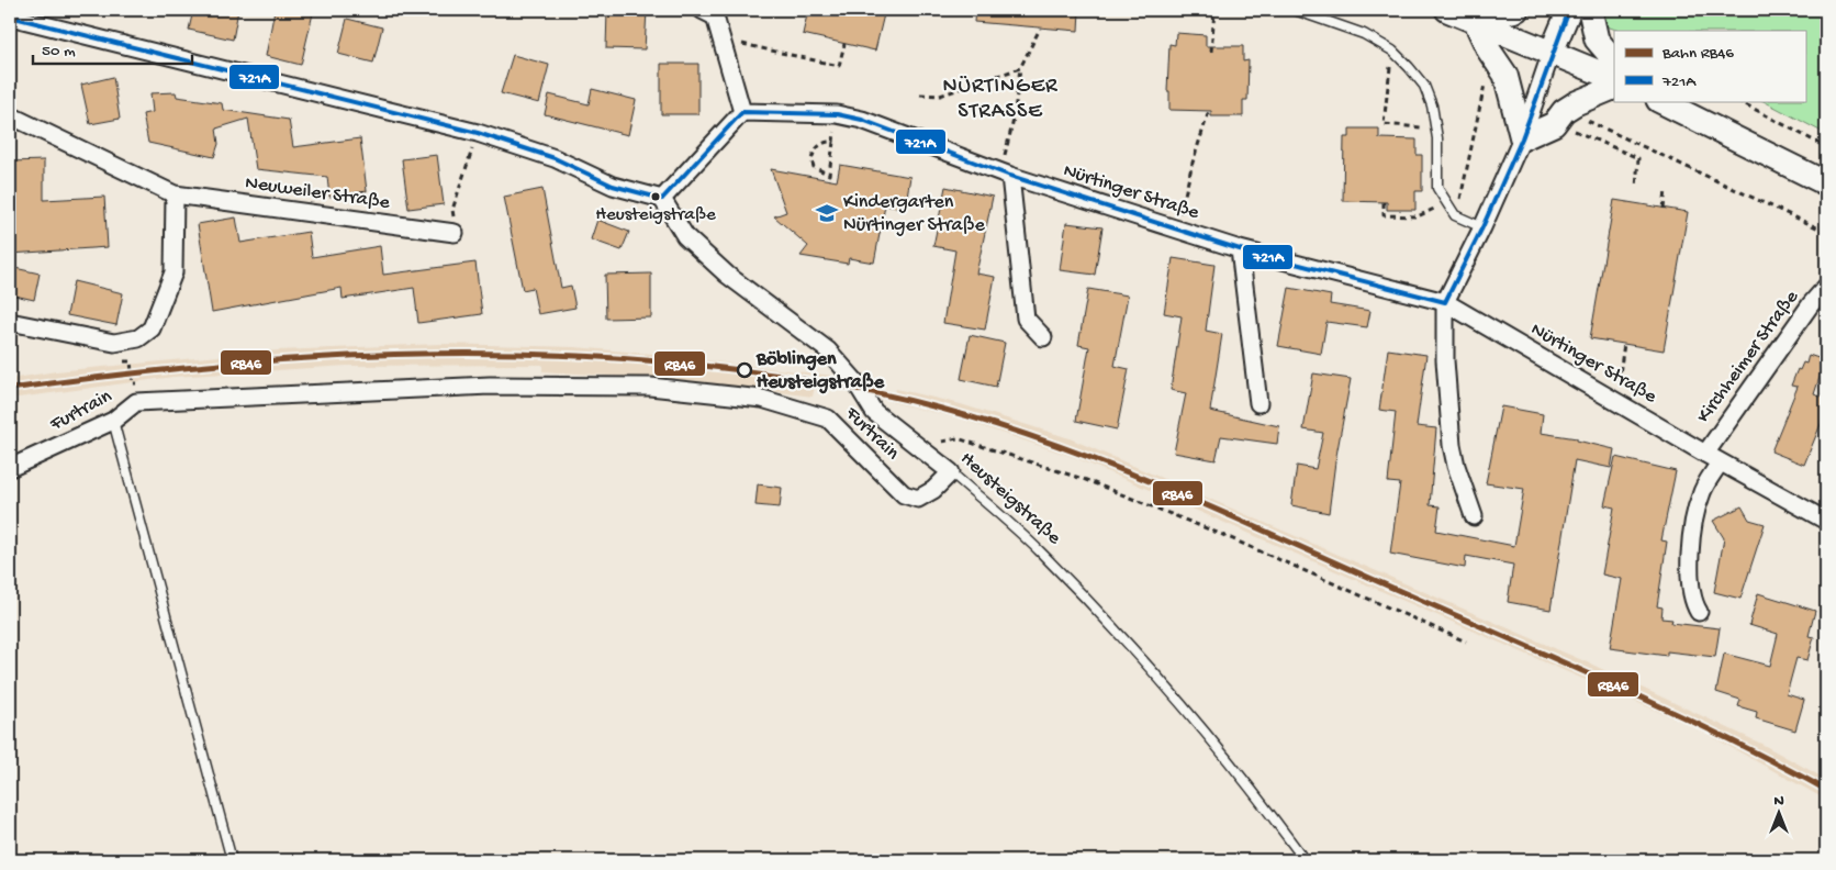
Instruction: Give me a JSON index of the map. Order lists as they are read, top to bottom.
{
  "streets": {
    "street": [
      "Nürtinger Straße",
      "Neuweiler Straße",
      "Kirchheimer Straße",
      "Furtrain",
      "Heusteigstraße"
    ]
  },
  "crossings": [
    ["Nürtinger Straße", "Kirchheimer Straße"],
    ["Furtrain", "Heusteigstraße"]
  ],
  "districts": ["NÜRTINGER STRASSE"],
  "places": {
    "other": ["Heusteigstraße", "Böblingen Heusteigstraße"],
    "school or university": ["Kindergarten Nürtinger Straße"]
  },
  "lines": ["transit line 721A", "rail line RB46"],
  "legend": ["Bahn RB46", "721A"],
  "scale_bar": "50 m",
  "north": "top"
}
